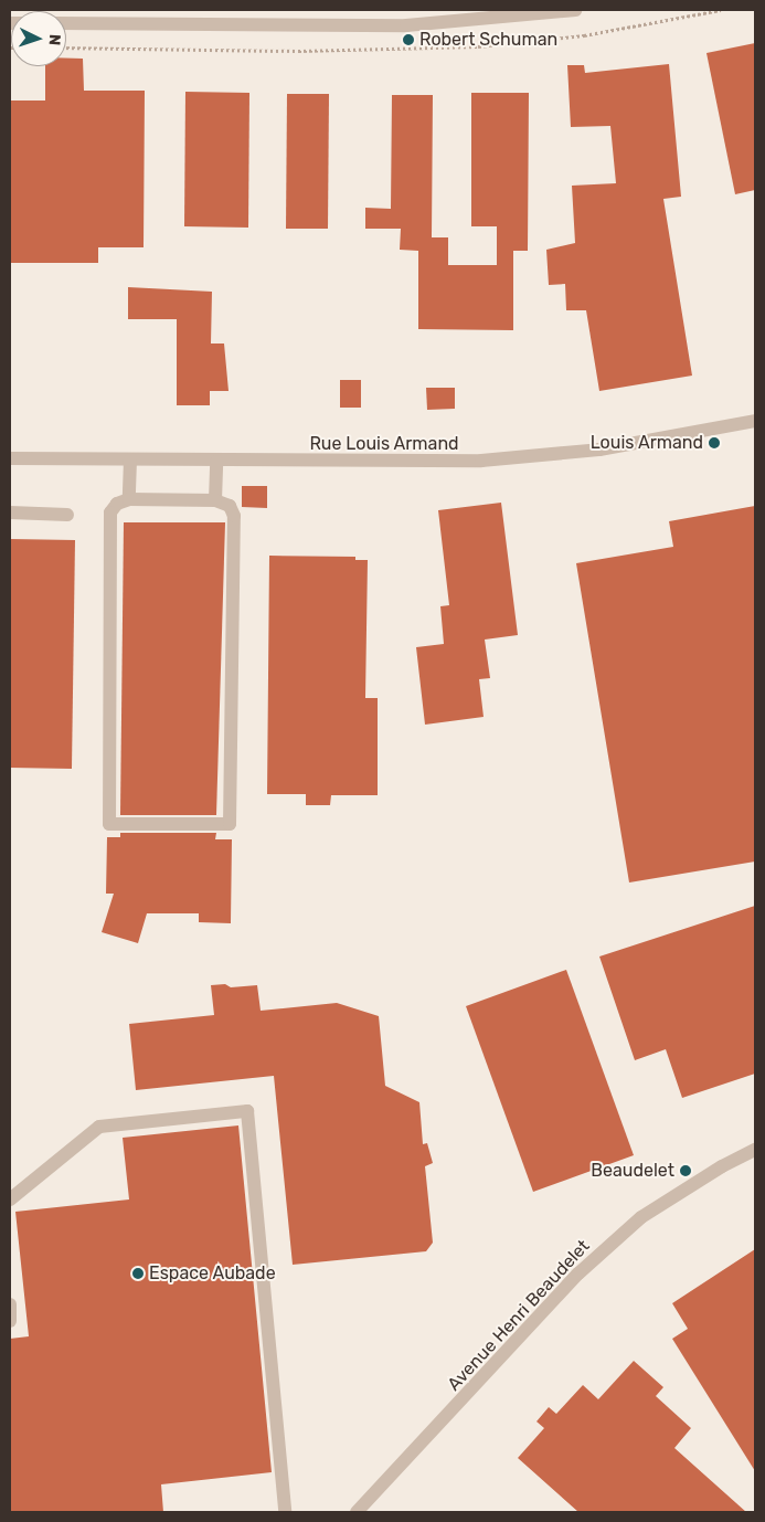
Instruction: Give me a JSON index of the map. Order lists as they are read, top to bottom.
{
  "streets": {
    "street": ["Rue Louis Armand", "Avenue Henri Beaudelet"]
  },
  "places": [
    "Robert Schuman",
    "Louis Armand",
    "Beaudelet",
    "Espace Aubade"
  ],
  "north": "right"
}
